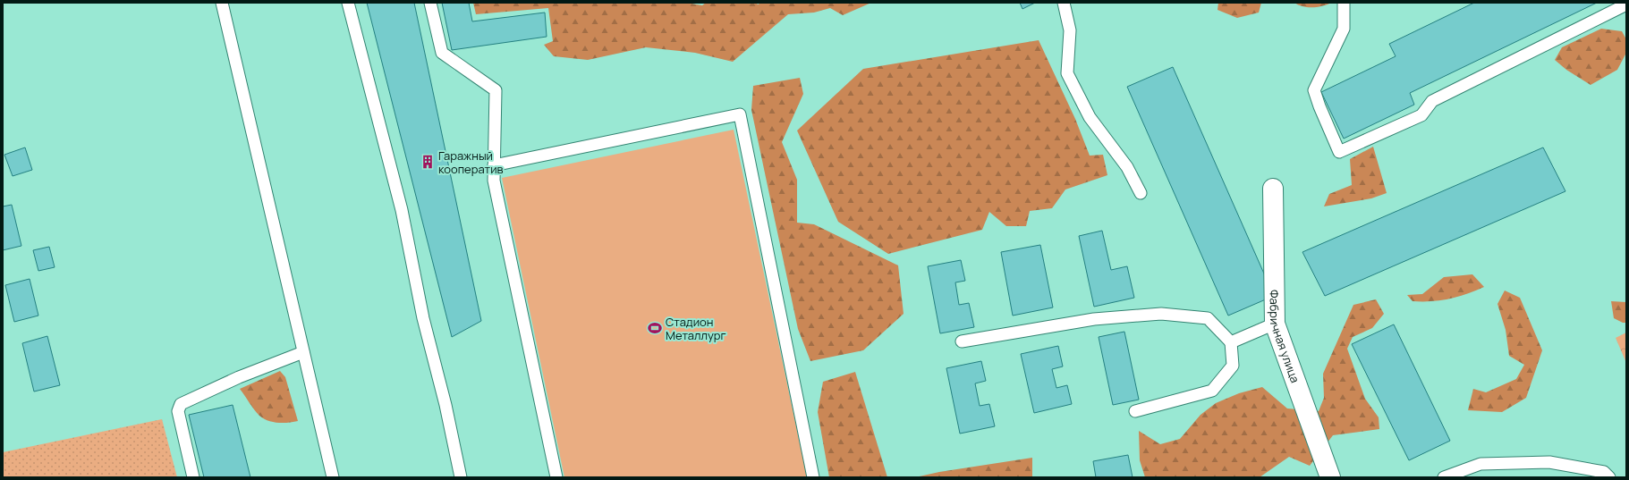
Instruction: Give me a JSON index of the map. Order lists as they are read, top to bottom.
{
  "streets": {
    "street": ["Фабричная улица"]
  },
  "places": {
    "building": ["Гаражный кооператив"],
    "sports": ["Стадион Металлург"]
  }
}
